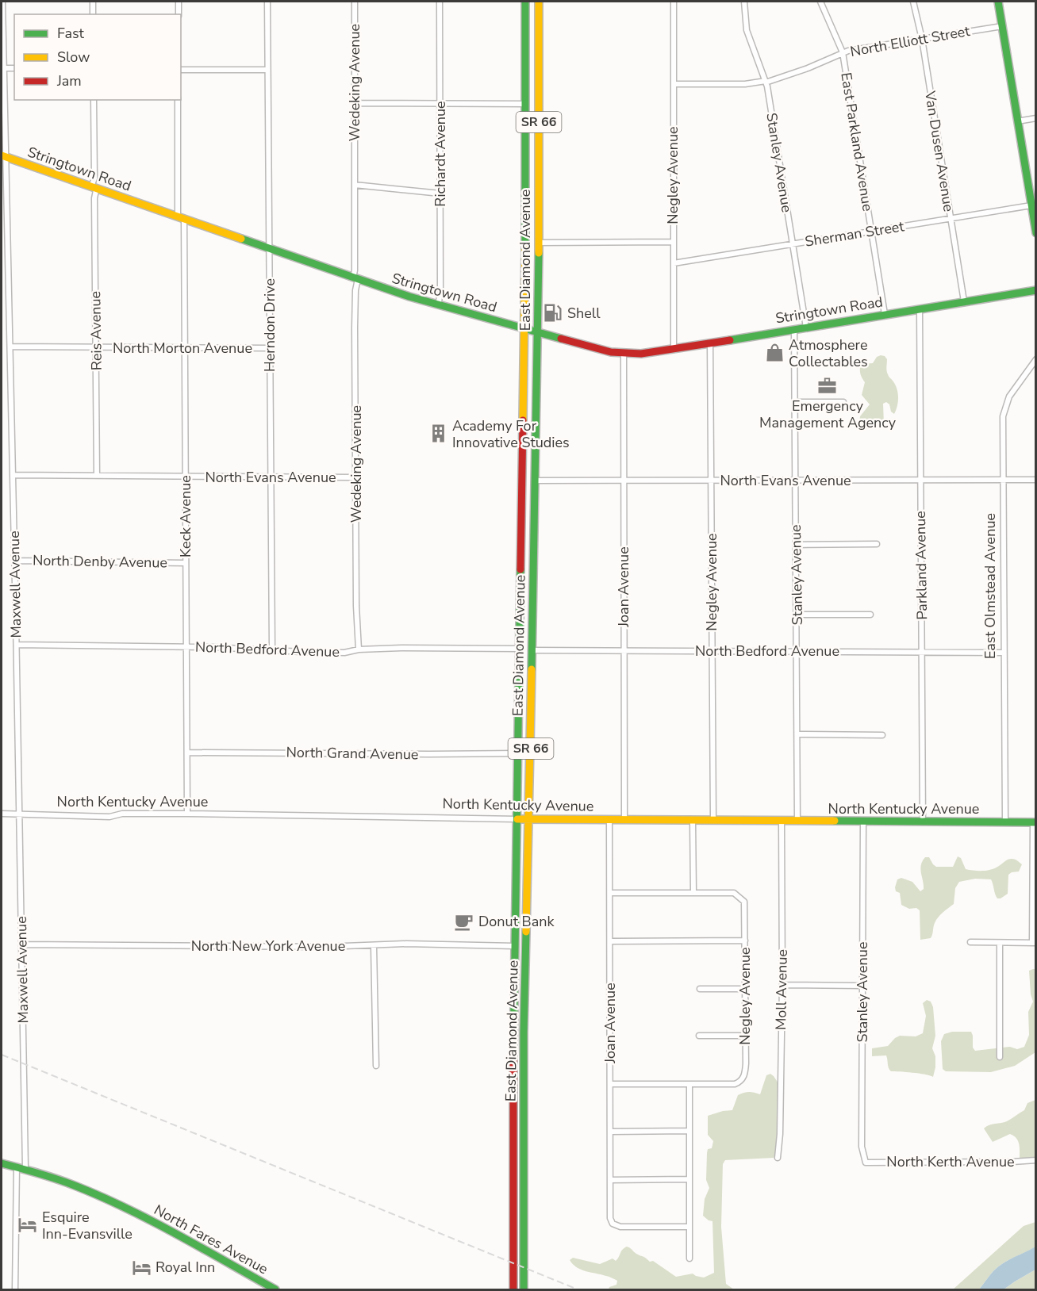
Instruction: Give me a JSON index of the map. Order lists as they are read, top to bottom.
{
  "streets": {
    "main road": [
      "SR 66",
      "Stringtown Road",
      "East Diamond Avenue",
      "North Kentucky Avenue",
      "North Fares Avenue"
    ],
    "street": [
      "North Elliott Street",
      "Wedeking Avenue",
      "East Parkland Avenue",
      "Van Dusen Avenue",
      "Richardt Avenue",
      "Stanley Avenue",
      "Negley Avenue",
      "Sherman Street",
      "Herndon Drive",
      "Reis Avenue",
      "North Morton Avenue",
      "North Evans Avenue",
      "Keck Avenue",
      "North Denby Avenue",
      "Parkland Avenue",
      "Maxwell Avenue",
      "East Olmstead Avenue",
      "Joan Avenue",
      "North Bedford Avenue",
      "North Grand Avenue",
      "North New York Avenue",
      "Moll Avenue",
      "North Kerth Avenue"
    ]
  },
  "crossings": [
    ["North Elliott Street", "East Parkland Avenue"],
    ["North Elliott Street", "Van Dusen Avenue"],
    ["North Elliott Street", "Stanley Avenue"],
    ["North Elliott Street", "Negley Avenue"],
    ["Wedeking Avenue", "Stringtown Road"],
    ["Wedeking Avenue", "North Evans Avenue"],
    ["Wedeking Avenue", "North Bedford Avenue"],
    ["East Parkland Avenue", "Stringtown Road"],
    ["East Parkland Avenue", "Sherman Street"],
    ["Van Dusen Avenue", "Stringtown Road"],
    ["Van Dusen Avenue", "Sherman Street"],
    ["Richardt Avenue", "Stringtown Road"],
    ["Stanley Avenue", "Stringtown Road"],
    ["Stanley Avenue", "Sherman Street"],
    ["Stanley Avenue", "North Evans Avenue"],
    ["Stanley Avenue", "North Bedford Avenue"],
    ["Stanley Avenue", "North Kentucky Avenue"],
    ["Stanley Avenue", "North Kerth Avenue"],
    ["Stringtown Road", "Negley Avenue"],
    ["Stringtown Road", "East Diamond Avenue"],
    ["Stringtown Road", "Herndon Drive"],
    ["Stringtown Road", "Reis Avenue"],
    ["Stringtown Road", "Keck Avenue"],
    ["Stringtown Road", "Parkland Avenue"],
    ["Stringtown Road", "Maxwell Avenue"],
    ["Stringtown Road", "Joan Avenue"],
    ["Negley Avenue", "Sherman Street"],
    ["Negley Avenue", "North Evans Avenue"],
    ["Negley Avenue", "North Bedford Avenue"],
    ["Negley Avenue", "North Kentucky Avenue"],
    ["East Diamond Avenue", "North Evans Avenue"],
    ["East Diamond Avenue", "North Bedford Avenue"],
    ["East Diamond Avenue", "North Grand Avenue"],
    ["East Diamond Avenue", "North Kentucky Avenue"],
    ["East Diamond Avenue", "North New York Avenue"],
    ["Herndon Drive", "North Morton Avenue"],
    ["Herndon Drive", "North Evans Avenue"],
    ["Herndon Drive", "North Bedford Avenue"],
    ["Reis Avenue", "North Morton Avenue"],
    ["Reis Avenue", "North Evans Avenue"],
    ["North Morton Avenue", "Keck Avenue"],
    ["North Morton Avenue", "Maxwell Avenue"],
    ["North Evans Avenue", "Keck Avenue"],
    ["North Evans Avenue", "Parkland Avenue"],
    ["North Evans Avenue", "Maxwell Avenue"],
    ["North Evans Avenue", "East Olmstead Avenue"],
    ["North Evans Avenue", "Joan Avenue"],
    ["Keck Avenue", "North Denby Avenue"],
    ["Keck Avenue", "North Bedford Avenue"],
    ["Keck Avenue", "North Grand Avenue"],
    ["Keck Avenue", "North Kentucky Avenue"],
    ["North Denby Avenue", "Maxwell Avenue"],
    ["Parkland Avenue", "North Bedford Avenue"],
    ["Parkland Avenue", "North Kentucky Avenue"],
    ["Maxwell Avenue", "North Bedford Avenue"],
    ["Maxwell Avenue", "North Kentucky Avenue"],
    ["Maxwell Avenue", "North New York Avenue"],
    ["Maxwell Avenue", "North Fares Avenue"],
    ["East Olmstead Avenue", "North Bedford Avenue"],
    ["East Olmstead Avenue", "North Kentucky Avenue"],
    ["Joan Avenue", "North Bedford Avenue"],
    ["Joan Avenue", "North Kentucky Avenue"],
    ["North Kentucky Avenue", "Moll Avenue"]
  ],
  "places": {
    "fuel station": ["Shell"],
    "shop": ["Atmosphere Collectables"],
    "office": ["Emergency Management Agency"],
    "building": ["Academy For Innovative Studies"],
    "cafe": ["Donut Bank"],
    "hotel": ["Esquire Inn-Evansville", "Royal Inn"]
  },
  "legend": ["Fast", "Slow", "Jam"]
}
